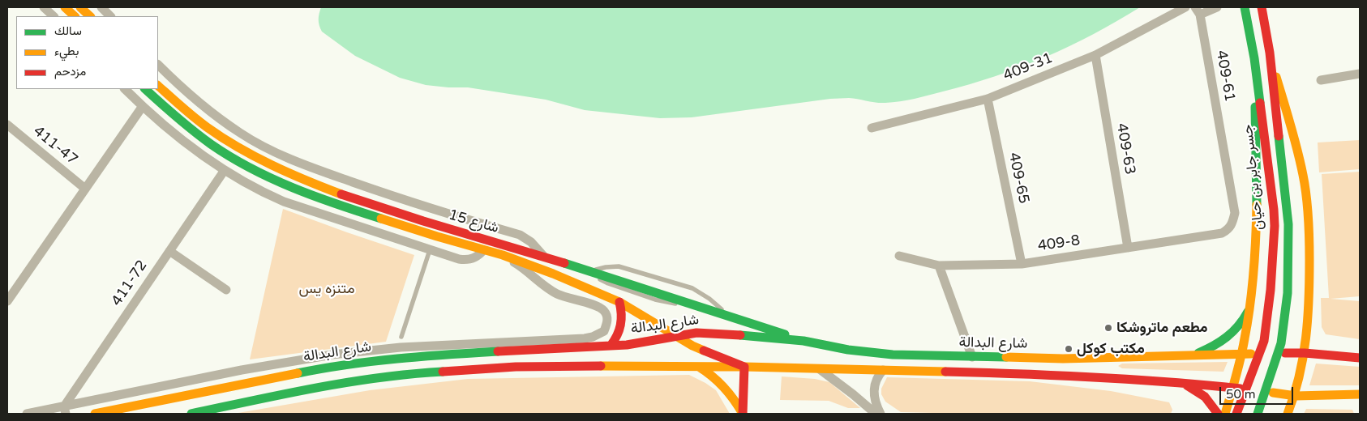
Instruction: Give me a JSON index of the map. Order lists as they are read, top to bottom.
{
  "streets": {
    "main road": ["جسر جابر بن حيان", "شارع 15", "شارع البدالة"],
    "street": [
      "409-31",
      "409-61",
      "411-47",
      "409-63",
      "409-65",
      "409-8",
      "411-72"
    ]
  },
  "crossings": [
    ["409-31", "409-63"],
    ["409-31", "409-65"],
    ["409-61", "409-8"],
    ["409-63", "409-8"],
    ["409-65", "409-8"],
    ["شارع 15", "شارع البدالة"]
  ],
  "parks": ["متنزه يس"],
  "places": ["مطعم ماتروشكا", "مكتب كوكل"],
  "legend": ["سالك", "بطيء", "مزدحم"],
  "scale_bar": "50 m"
}
